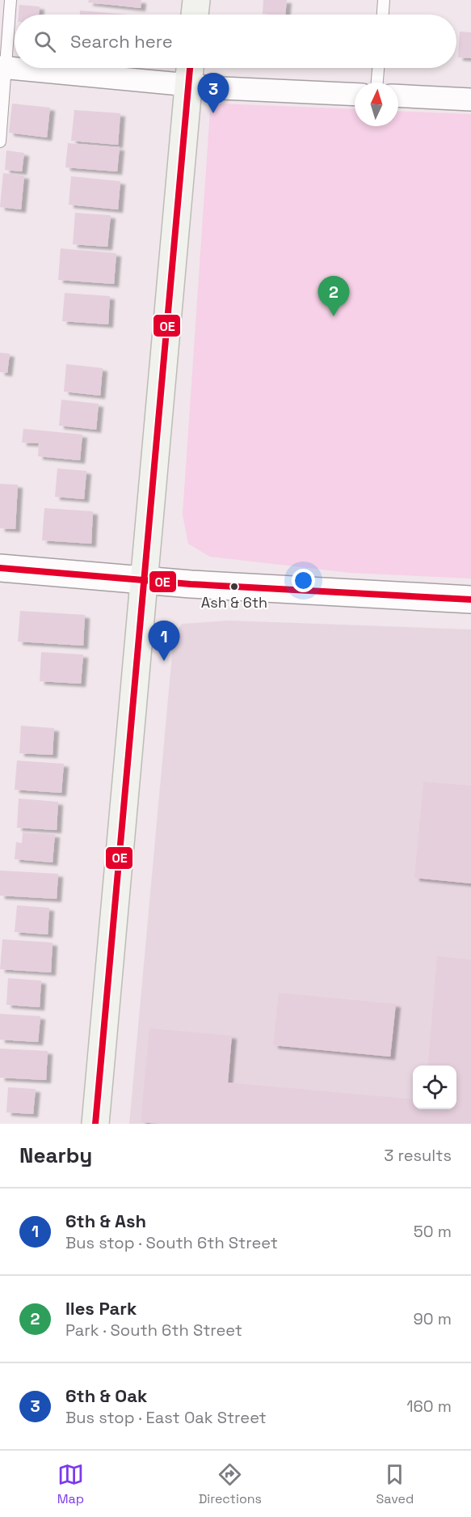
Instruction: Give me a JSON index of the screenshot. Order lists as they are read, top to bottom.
{
  "places": ["Ash & 6th"],
  "lines": ["transit line 0E"],
  "north": "top",
  "page": {
    "search": "Search here",
    "pins": ["3", "2", "1"],
    "heading": ["Nearby", "3 results"],
    "list": [
      {
        "mark": "1",
        "name": "6th & Ash",
        "note": "Bus stop · South 6th Street",
        "value": "50 m"
      },
      {
        "mark": "2",
        "name": "Iles Park",
        "note": "Park · South 6th Street",
        "value": "90 m"
      },
      {
        "mark": "3",
        "name": "6th & Oak",
        "note": "Bus stop · East Oak Street",
        "value": "160 m"
      }
    ],
    "nav": ["Map", "Directions", "Saved"]
  }
}
